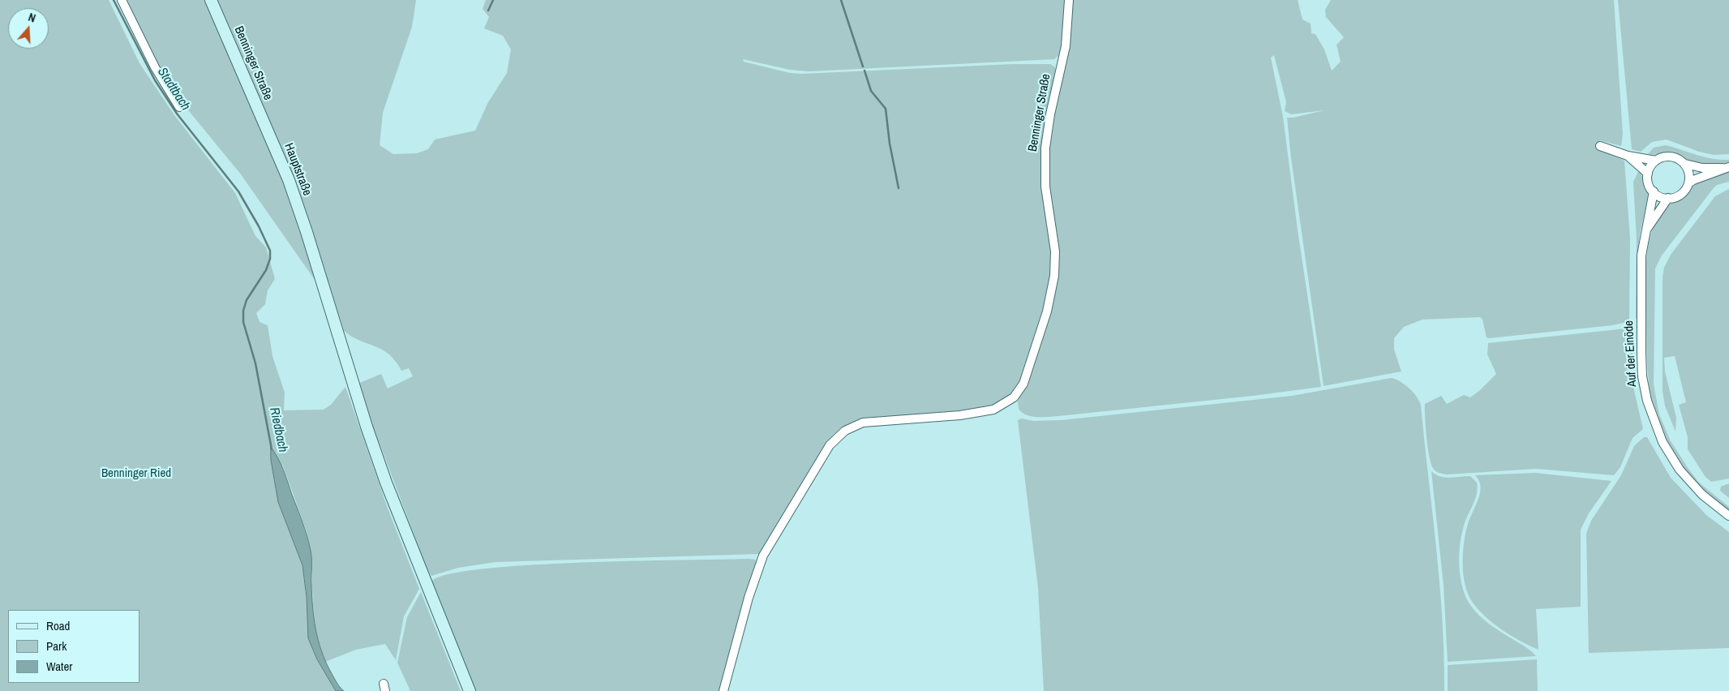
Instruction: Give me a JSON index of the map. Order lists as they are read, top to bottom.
{
  "streets": {
    "main road": ["Benninger Straße", "Hauptstraße"],
    "street": ["Auf der Einöde"]
  },
  "crossings": [
    ["Benninger Straße", "Hauptstraße"]
  ],
  "water": ["Stadtbach", "Riedbach"],
  "parks": ["Benninger Ried"],
  "legend": ["Road", "Park", "Water"],
  "north": "top"
}
